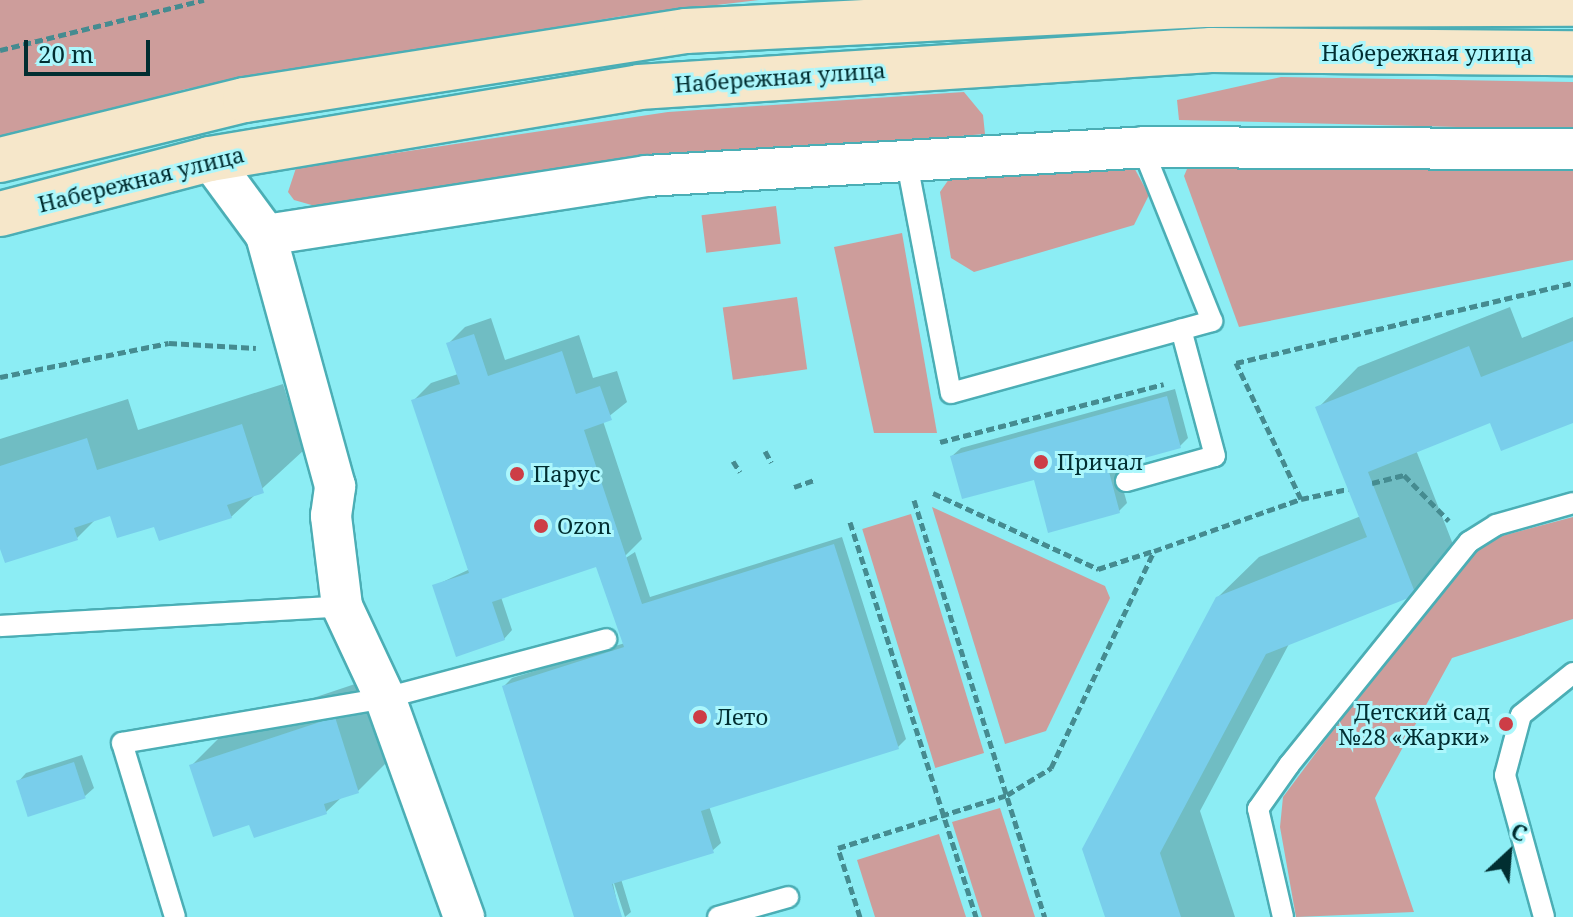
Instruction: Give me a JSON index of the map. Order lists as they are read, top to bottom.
{
  "streets": {
    "main road": ["Набережная улица"]
  },
  "places": [
    "Причал",
    "Парус",
    "Ozon",
    "Лето",
    "Детский сад №28 «Жарки»"
  ],
  "scale_bar": "20 m",
  "north": "top right"
}
